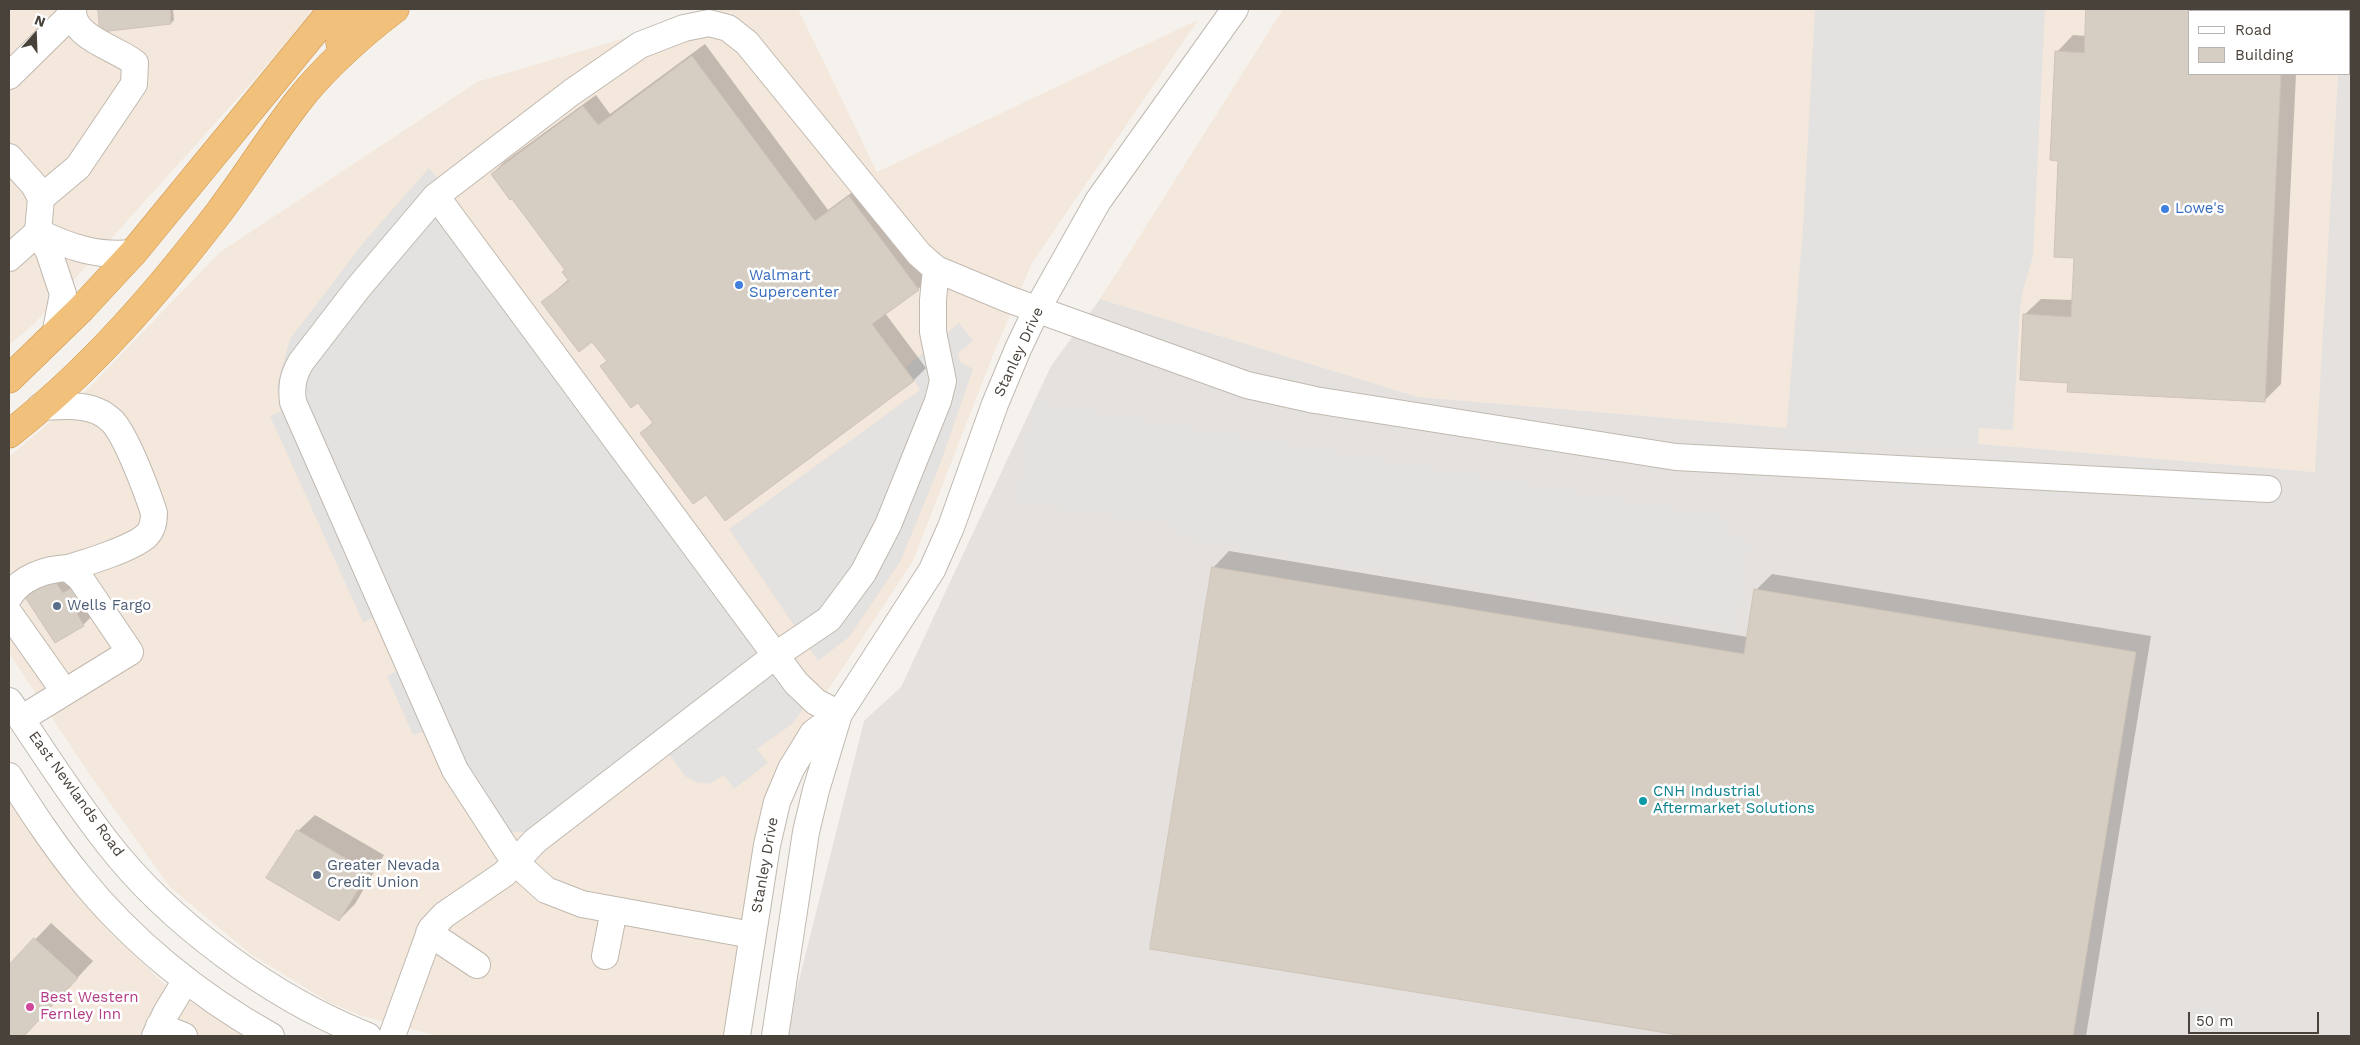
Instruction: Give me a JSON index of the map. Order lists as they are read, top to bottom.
{
  "streets": {
    "street": ["Stanley Drive", "East Newlands Road"]
  },
  "places": [
    "Lowe's",
    "Walmart Supercenter",
    "Wells Fargo",
    "CNH Industrial Aftermarket Solutions",
    "Greater Nevada Credit Union",
    "Best Western Fernley Inn"
  ],
  "legend": ["Road", "Building"],
  "scale_bar": "50 m",
  "north": "top"
}
